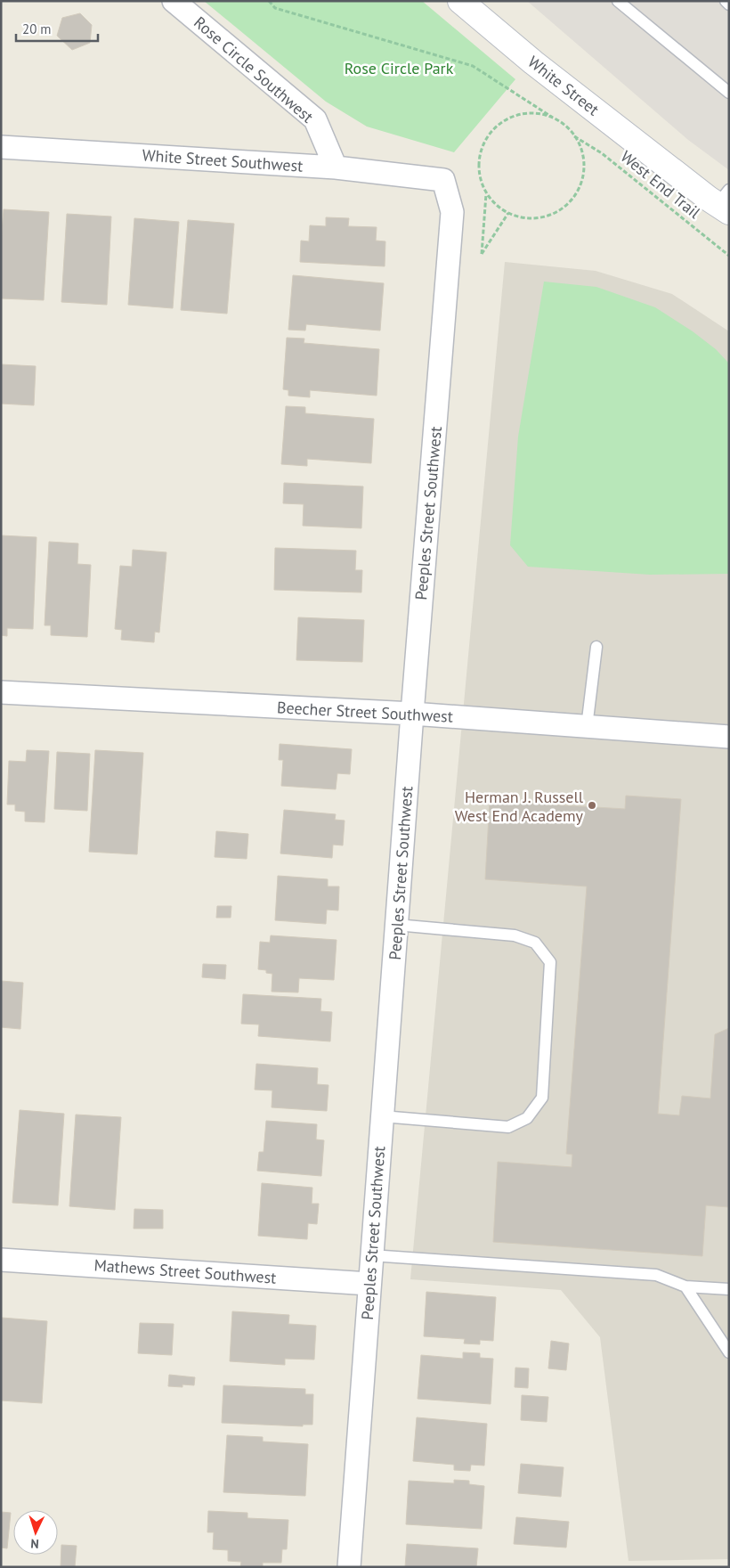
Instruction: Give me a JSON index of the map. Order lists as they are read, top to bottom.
{
  "streets": {
    "street": [
      "Rose Circle Southwest",
      "White Street",
      "White Street Southwest",
      "Peeples Street Southwest",
      "Beecher Street Southwest",
      "Mathews Street Southwest"
    ],
    "path": ["West End Trail"]
  },
  "crossings": [
    ["Rose Circle Southwest", "White Street Southwest"],
    ["White Street Southwest", "Peeples Street Southwest"],
    ["Peeples Street Southwest", "Beecher Street Southwest"],
    ["Peeples Street Southwest", "Mathews Street Southwest"]
  ],
  "parks": ["Rose Circle Park"],
  "places": ["Herman J. Russell West End Academy"],
  "scale_bar": "20 m",
  "north": "bottom"
}
